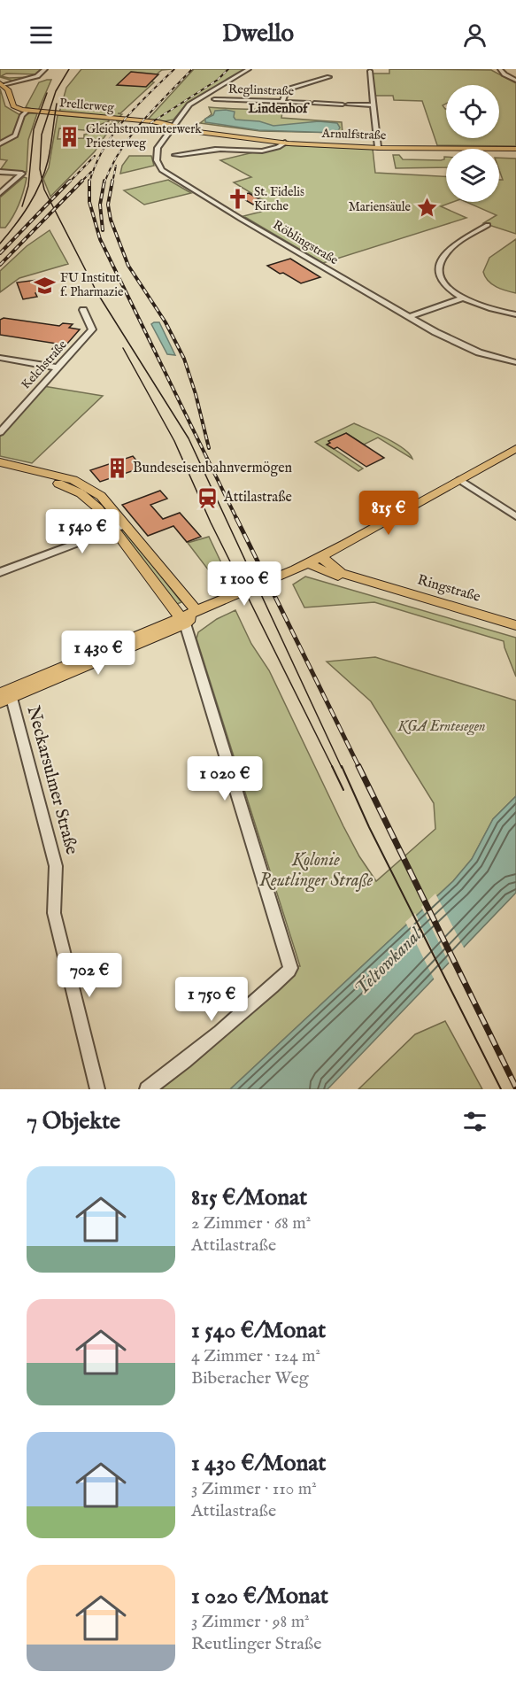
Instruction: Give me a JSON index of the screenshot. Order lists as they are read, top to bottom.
{
  "streets": {
    "main road": ["Prellerweg", "Arnulfstraße", "Ringstraße"],
    "street": [
      "Reglinstraße",
      "Röblingstraße",
      "Kelchstraße",
      "Neckarsulmer Straße"
    ]
  },
  "crossings": [
    ["Reglinstraße", "Röblingstraße"],
    ["Prellerweg", "Arnulfstraße"],
    ["Prellerweg", "Röblingstraße"],
    ["Arnulfstraße", "Röblingstraße"]
  ],
  "districts": ["Lindenhof"],
  "water": ["Teltowkanal"],
  "parks": ["KGA Erntesegen", "Kolonie Reutlinger Straße"],
  "places": {
    "building": ["Gleichstromunterwerk Priesterweg", "Bundeseisenbahnvermögen"],
    "church": ["St. Fidelis Kirche"],
    "place": ["Mariensäule"],
    "school or university": ["FU Institut f. Pharmazie"],
    "station": ["Attilastraße"]
  },
  "page": {
    "header": "Dwello",
    "price": [
      "815 €",
      "1 540 €",
      "1 100 €",
      "1 430 €",
      "1 020 €",
      "702 €",
      "1 750 €"
    ],
    "heading": "7 Objekte",
    "list": [
      {
        "name": "815 €/Monat",
        "note": "2 Zimmer · 68 m² · Attilastraße"
      },
      {
        "name": "1 540 €/Monat",
        "note": "4 Zimmer · 124 m² · Biberacher Weg"
      },
      {
        "name": "1 430 €/Monat",
        "note": "3 Zimmer · 110 m² · Attilastraße"
      },
      {
        "name": "1 020 €/Monat",
        "note": "3 Zimmer · 98 m² · Reutlinger Straße"
      }
    ]
  }
}
